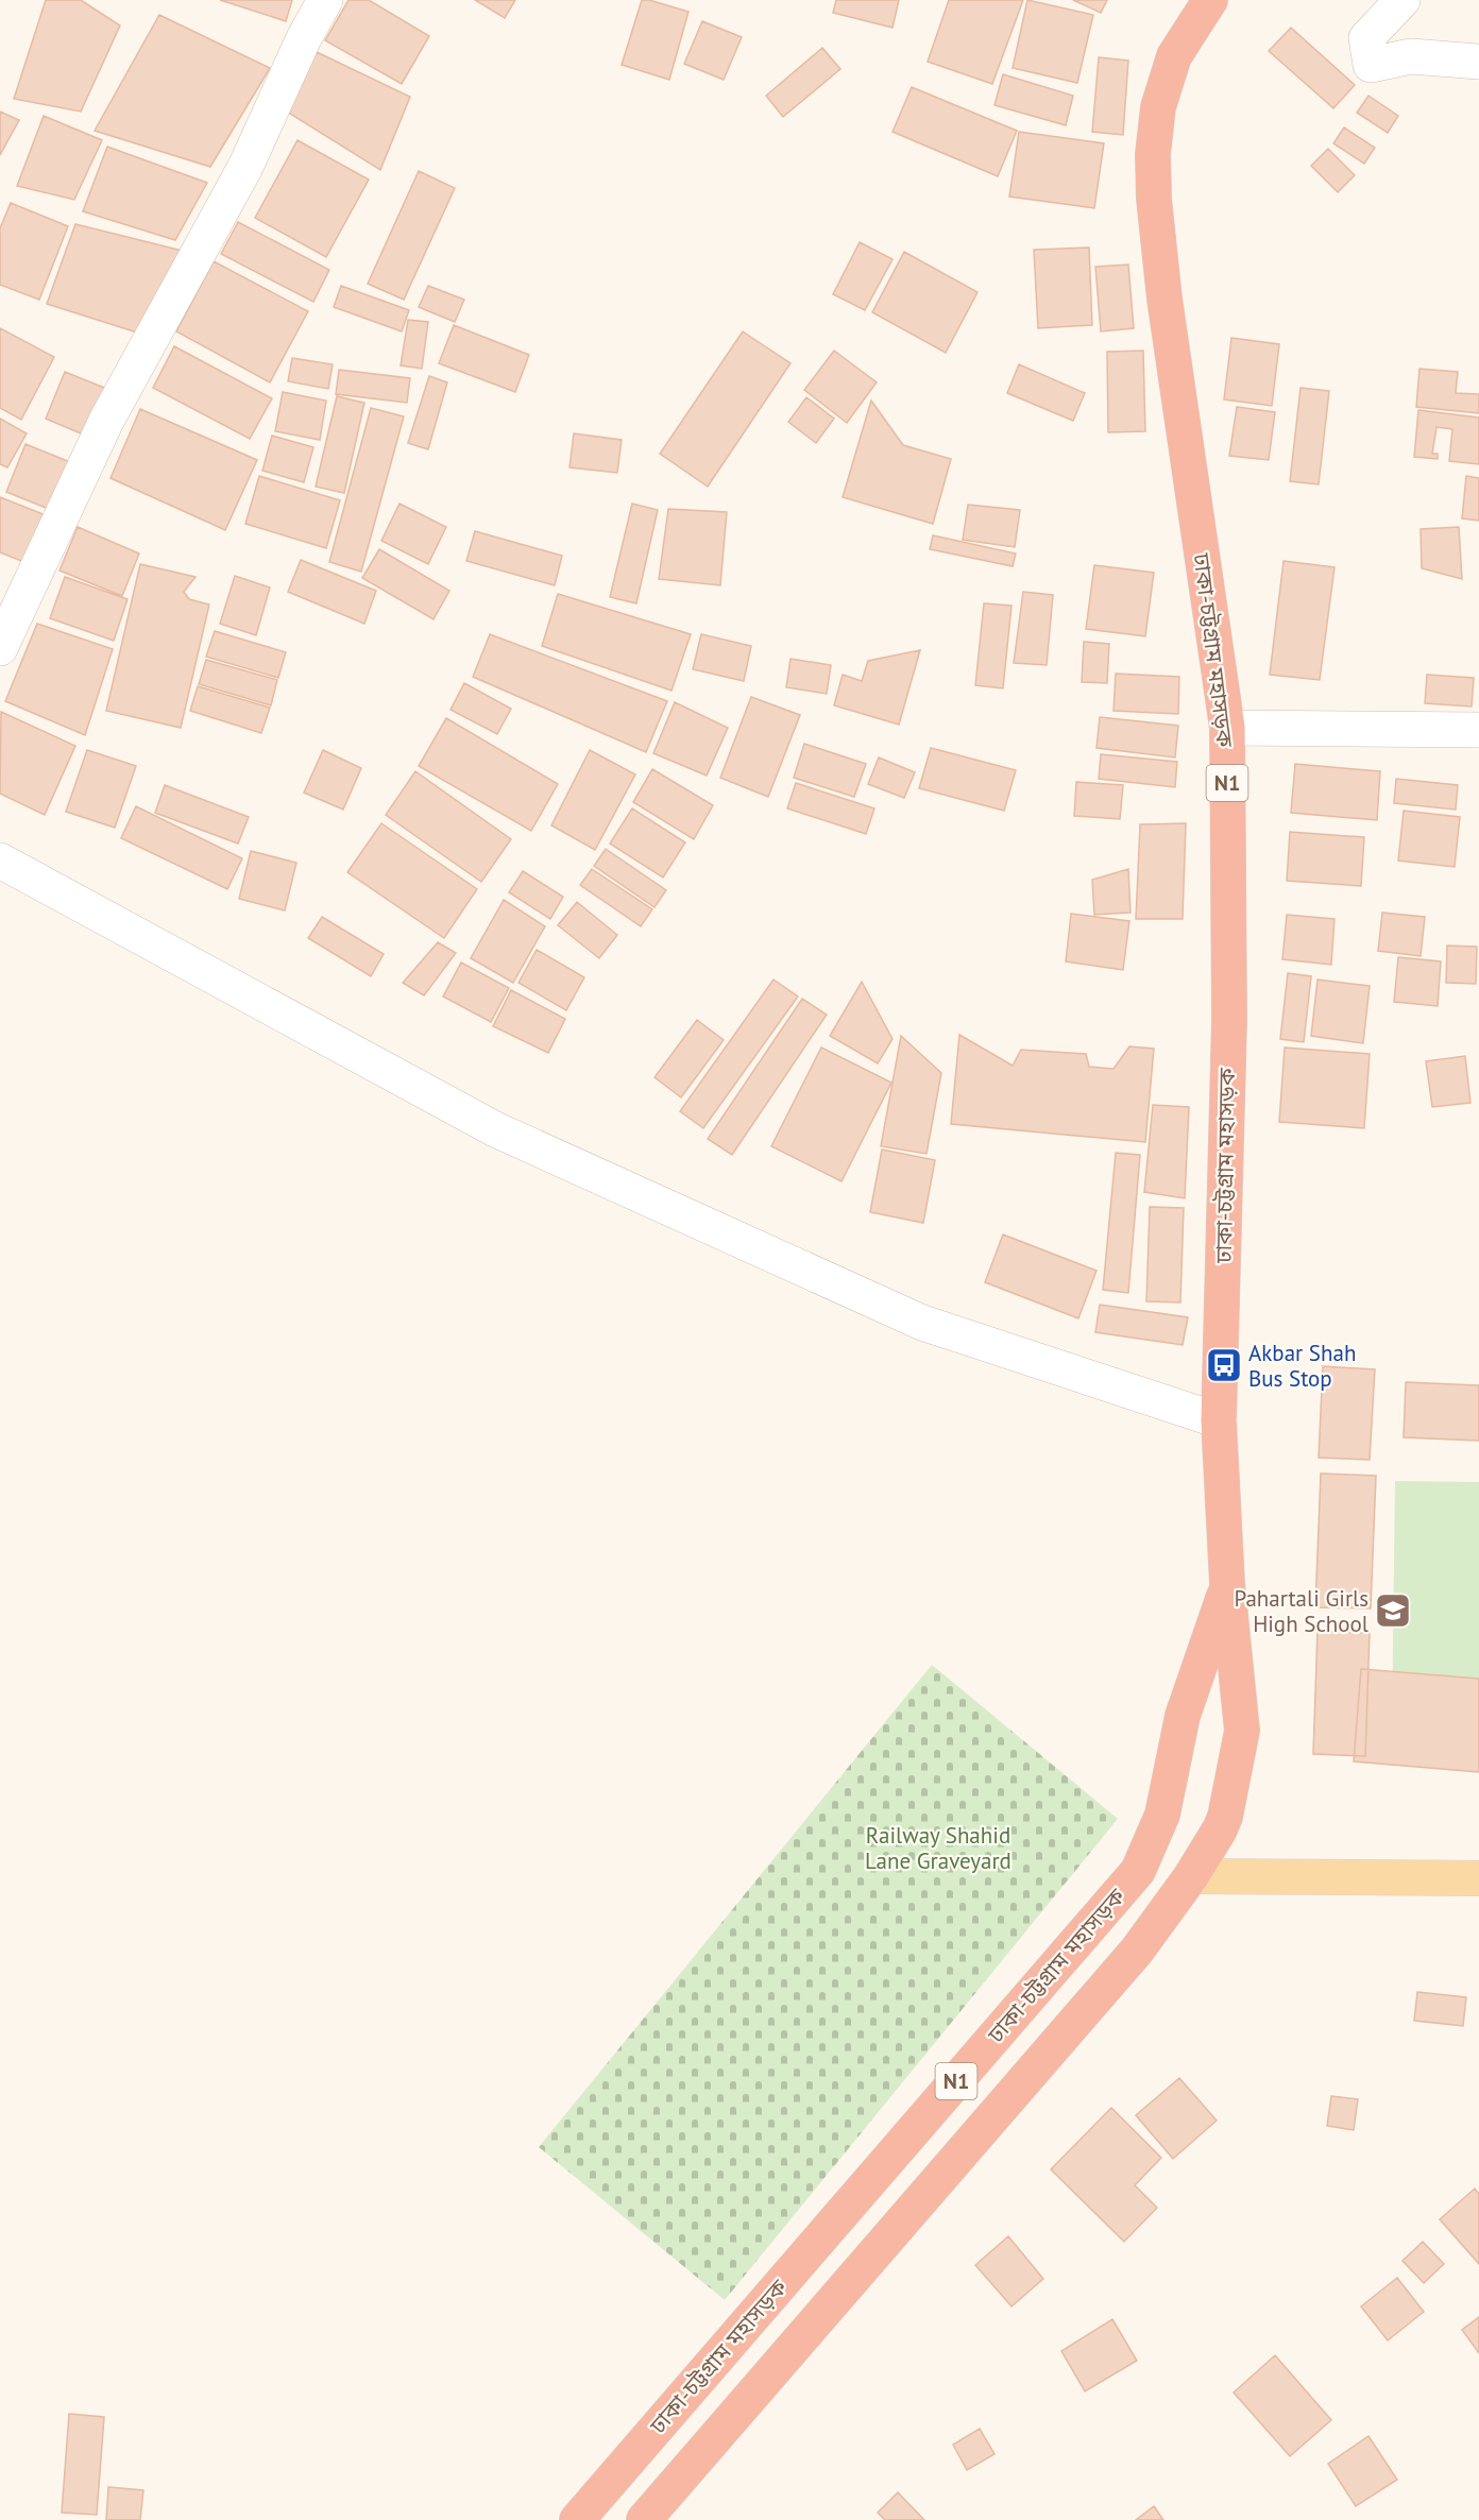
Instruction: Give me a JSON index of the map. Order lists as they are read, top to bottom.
{
  "streets": {
    "highway": ["ঢাকা-চট্টগ্রাম মহাসড়ক", "N1"]
  },
  "parks": ["Railway Shahid Lane Graveyard"],
  "places": {
    "bus stop": ["Akbar Shah Bus Stop"],
    "school or university": ["Pahartali Girls High School"]
  }
}
